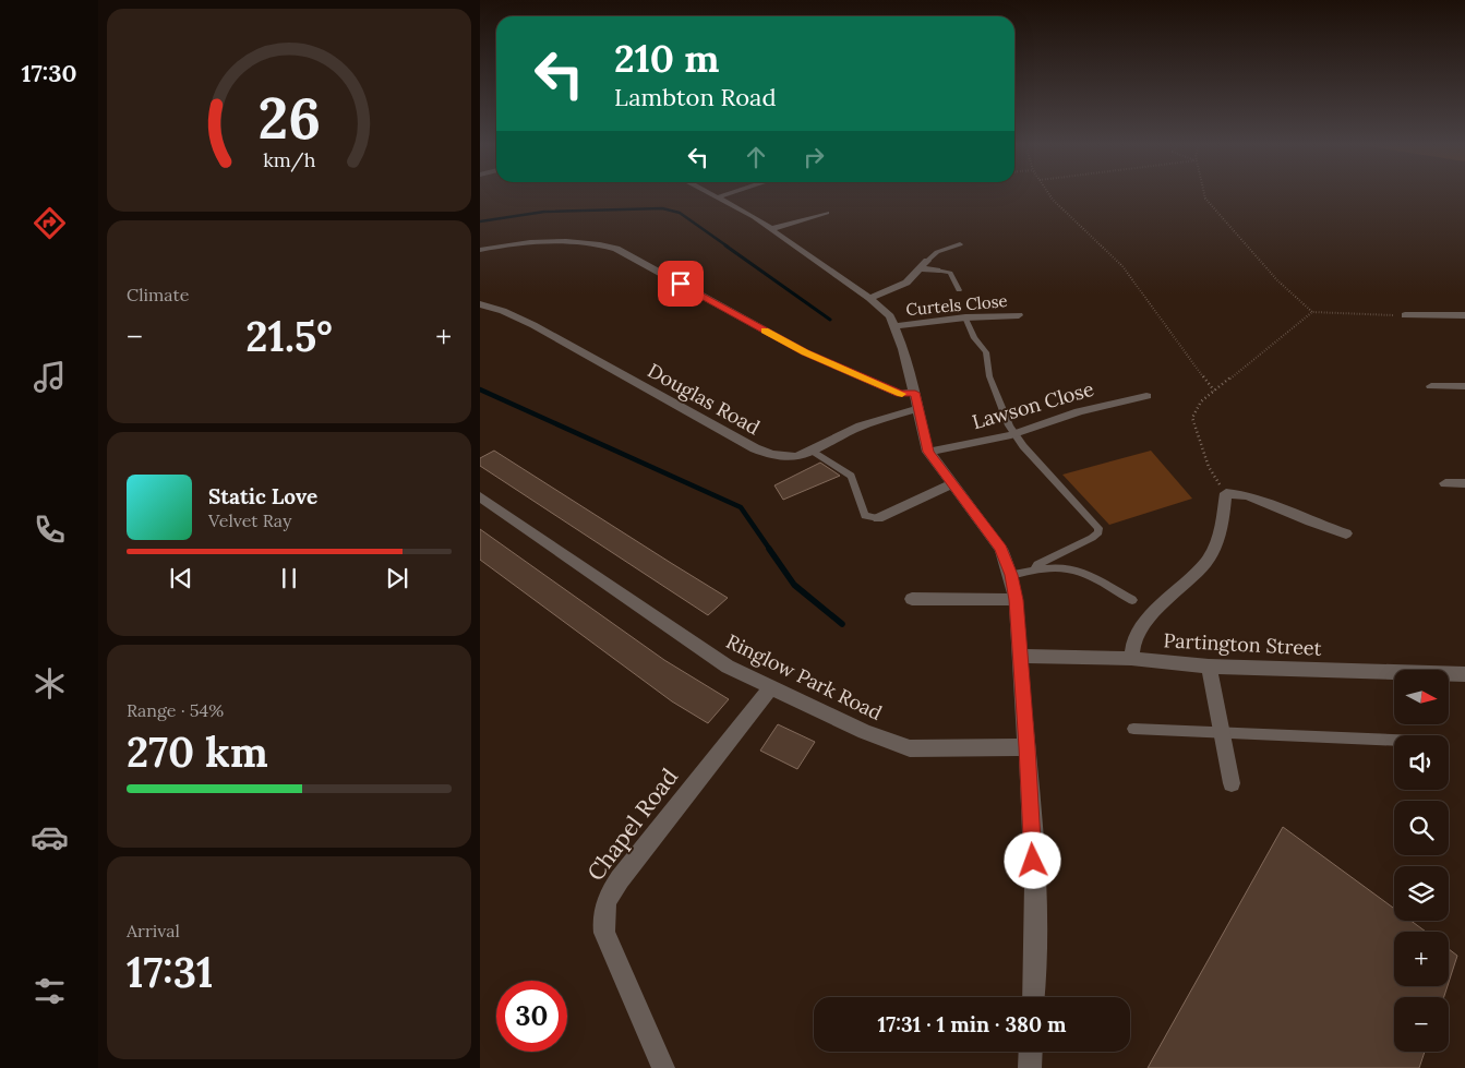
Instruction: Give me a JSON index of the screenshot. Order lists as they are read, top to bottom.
{
  "streets": {
    "street": [
      "Curtels Close",
      "Douglas Road",
      "Lawson Close",
      "Partington Street",
      "Ringlow Park Road",
      "Chapel Road"
    ]
  },
  "crossings": [
    ["Ringlow Park Road", "Chapel Road"]
  ],
  "north": "right",
  "page": {
    "tabs": "17:30",
    "turn": ["210 m", "Lambton Road"],
    "tile": [
      "Climate",
      ["Range · 54%", "270 km"],
      ["Arrival", "17:31"]
    ],
    "heat": ["−", "21.5°", "+"],
    "song": ["Static Love", "Velvet Ray"],
    "map_buttons": ["+", "−"],
    "limit": "30",
    "trip": "17:31 · 1 min · 380 m",
    "gauge": ["26", "km/h"]
  }
}
